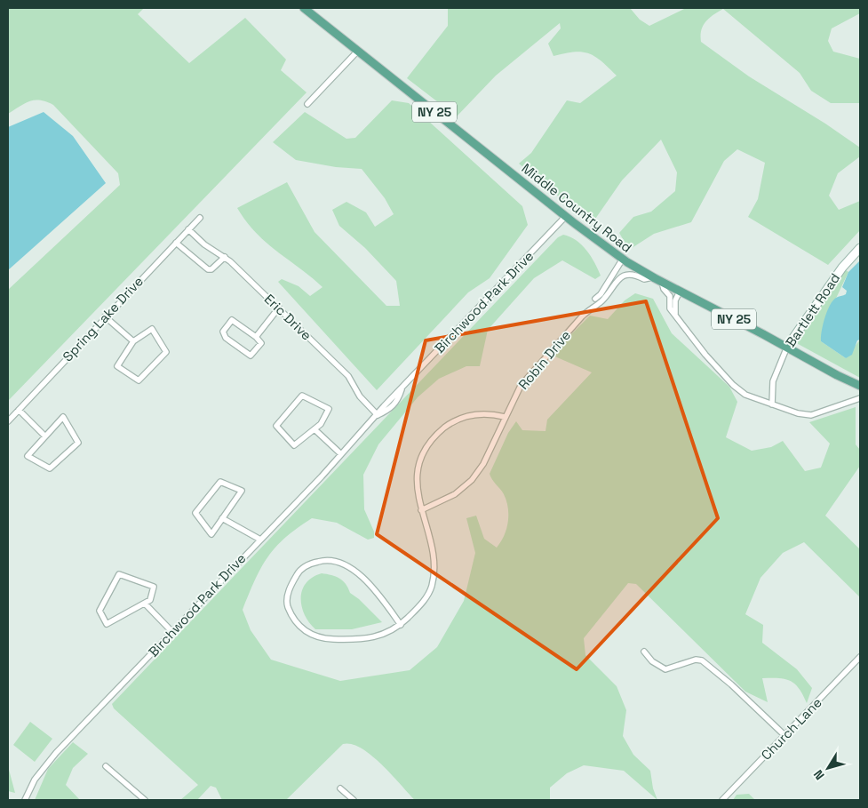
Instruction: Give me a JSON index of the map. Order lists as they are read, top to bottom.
{
  "streets": {
    "main road": ["NY 25", "Middle Country Road"],
    "street": [
      "Birchwood Park Drive",
      "Bartlett Road",
      "Eric Drive",
      "Spring Lake Drive",
      "Robin Drive",
      "Church Lane"
    ]
  },
  "crossings": [
    ["Middle Country Road", "Birchwood Park Drive"],
    ["Middle Country Road", "Bartlett Road"],
    ["Middle Country Road", "Robin Drive"],
    ["Birchwood Park Drive", "Eric Drive"],
    ["Eric Drive", "Spring Lake Drive"]
  ],
  "north": "bottom left"
}
